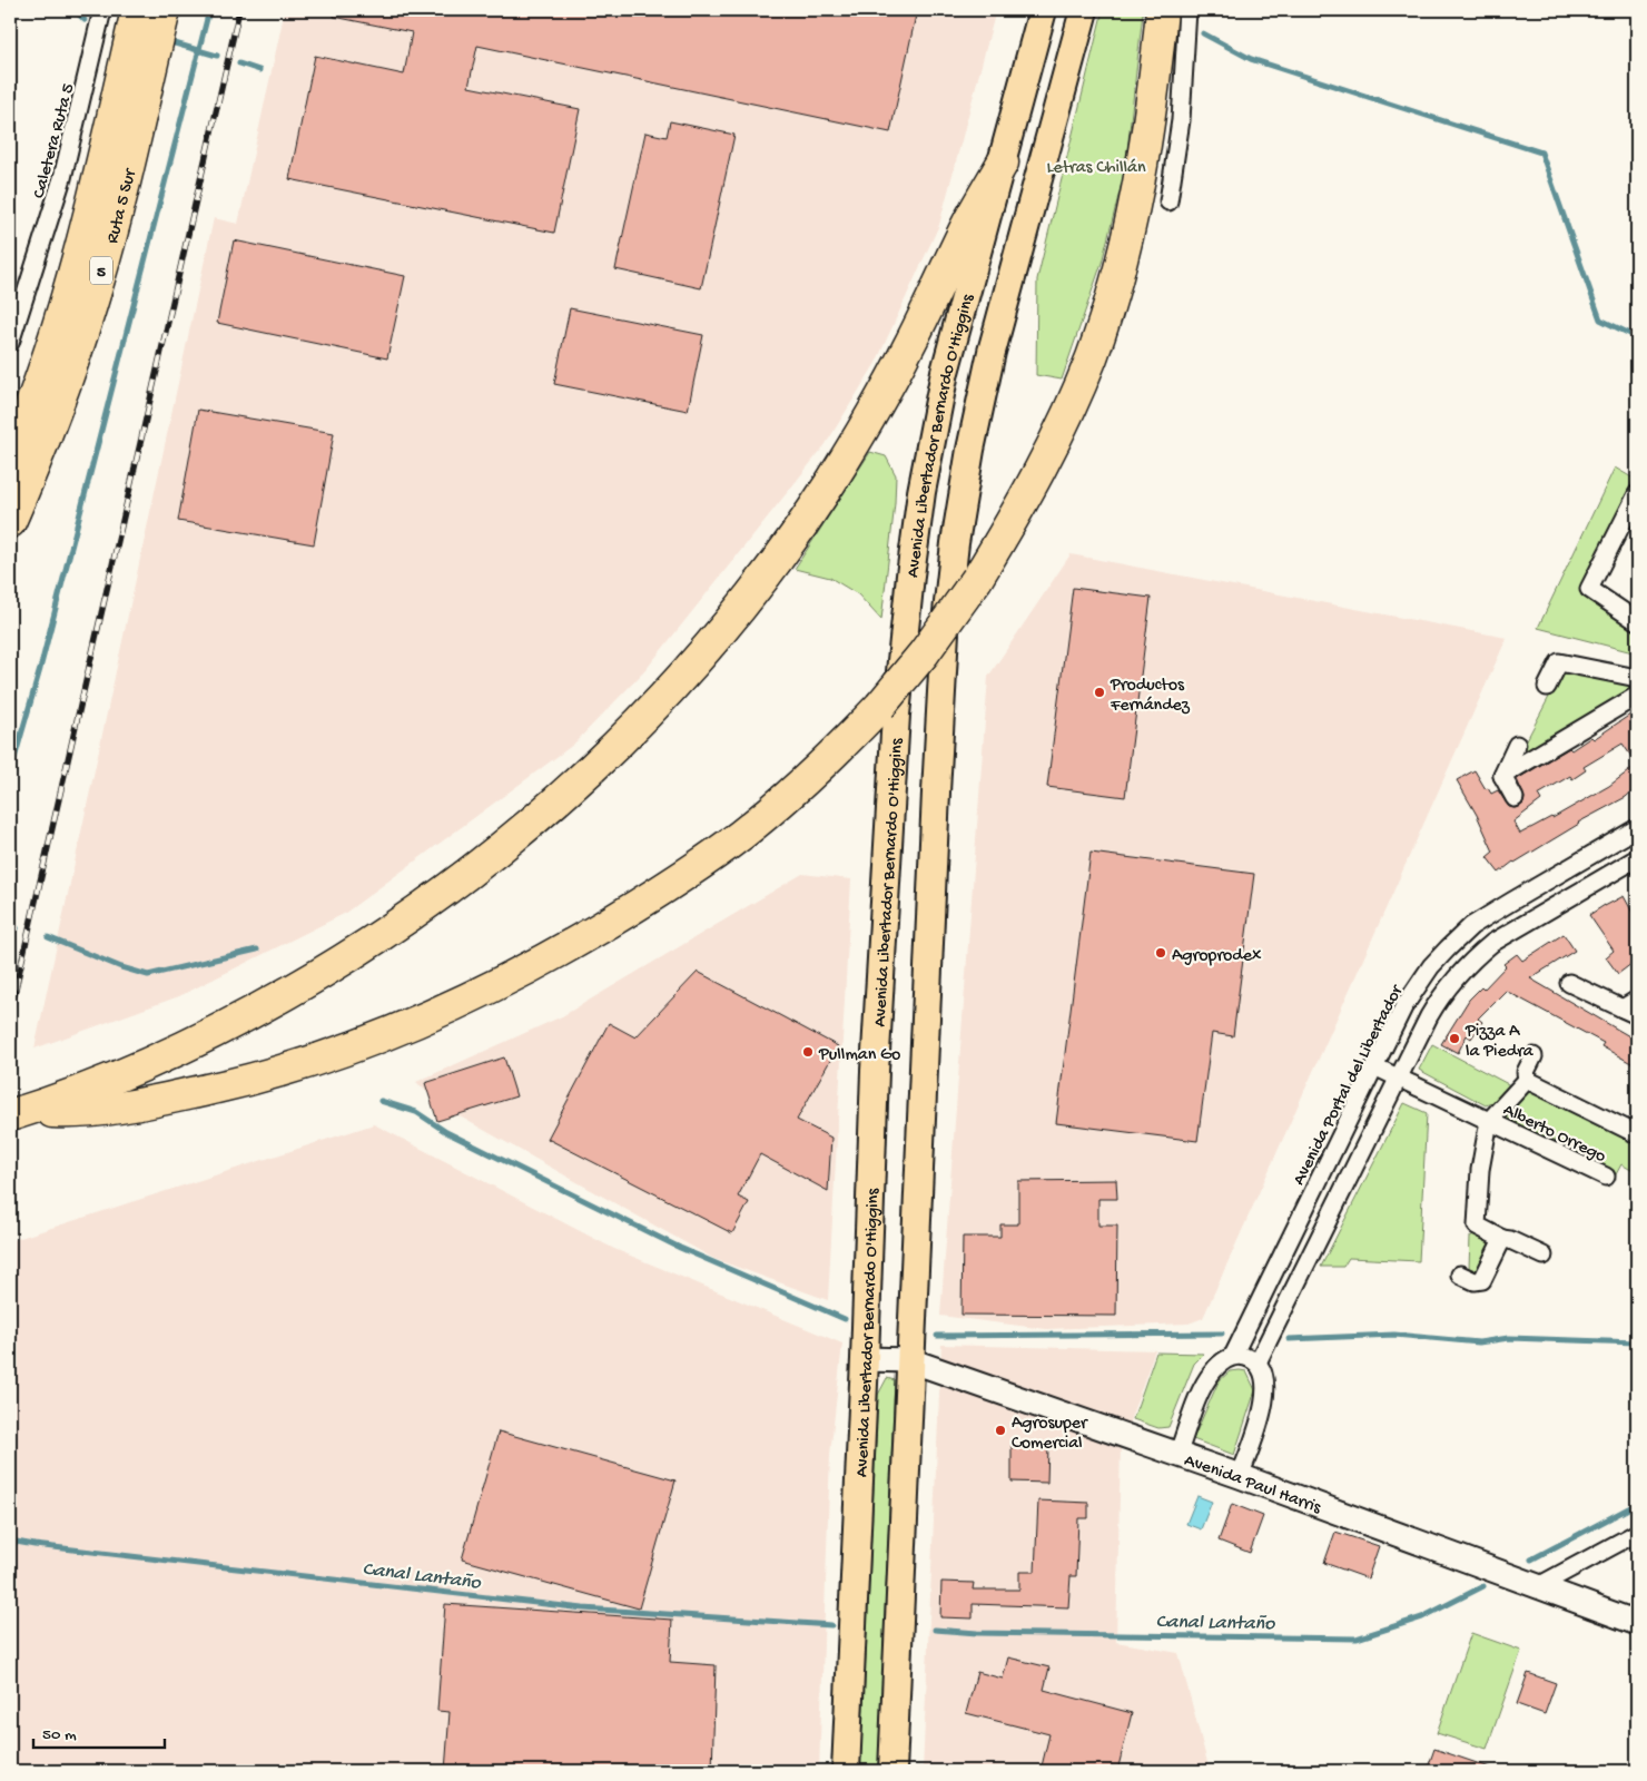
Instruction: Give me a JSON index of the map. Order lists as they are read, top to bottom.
{
  "streets": {
    "highway": ["Ruta 5 Sur", "5"],
    "main road": ["Avenida Libertador Bernardo O'Higgins", "Avenida Paul Harris"],
    "street": ["Caletera Ruta 5", "Avenida Portal del Libertador", "Alberto Orrego"]
  },
  "crossings": [
    ["Avenida Libertador Bernardo O'Higgins", "Avenida Paul Harris"],
    ["Avenida Portal del Libertador", "Alberto Orrego"],
    ["Avenida Portal del Libertador", "Avenida Paul Harris"]
  ],
  "water": ["Canal Lantaño"],
  "parks": ["Letras Chillán"],
  "places": [
    "Productos Fernández",
    "Agroprodex",
    "Pizza A la Piedra",
    "Pullman Go",
    "Agrosuper Comercial"
  ],
  "scale_bar": "50 m"
}
